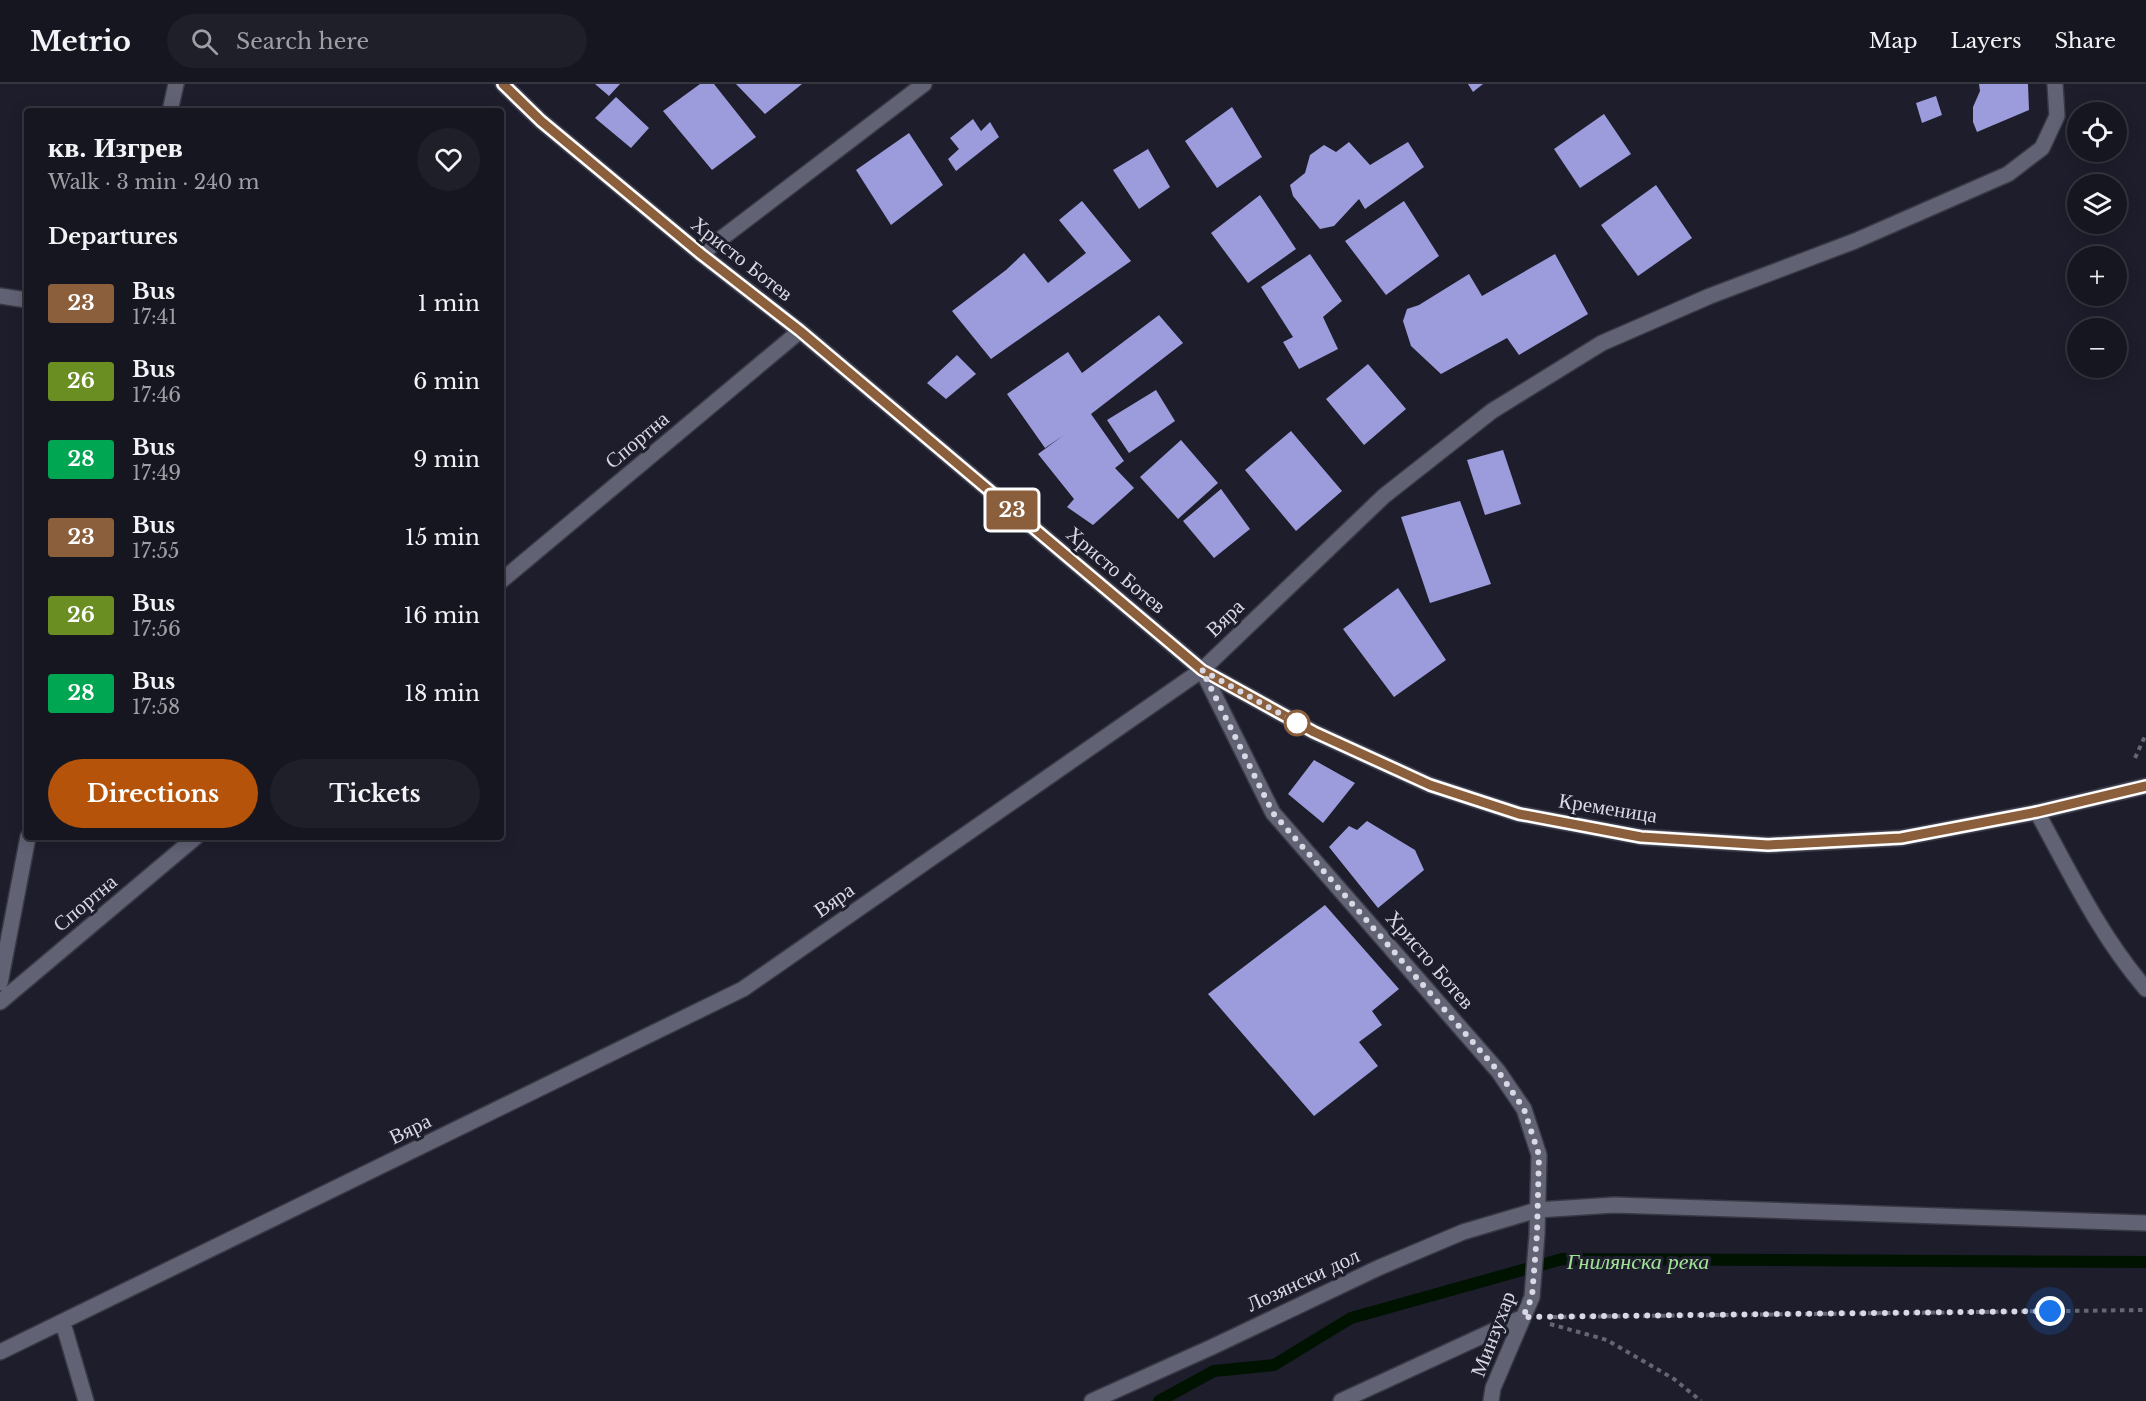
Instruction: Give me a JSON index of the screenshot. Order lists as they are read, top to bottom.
{
  "streets": {
    "street": [
      "Христо Ботев",
      "Спортна",
      "Вяра",
      "Кременица",
      "Лозянски дол",
      "Минзухар"
    ]
  },
  "crossings": [
    ["Христо Ботев", "Спортна"],
    ["Христо Ботев", "Вяра"],
    ["Христо Ботев", "Кременица"],
    ["Христо Ботев", "Лозянски дол"],
    ["Христо Ботев", "Минзухар"],
    ["Вяра", "Кременица"],
    ["Лозянски дол", "Минзухар"]
  ],
  "water": ["Гнилянска река"],
  "lines": ["bus line 23"],
  "page": {
    "header": "Metrio",
    "search": "Search here",
    "nav": ["Map", "Layers", "Share"],
    "on_map": "23",
    "map_buttons": ["+", "−"],
    "heading": [
      ["кв. Изгрев", "Walk · 3 min · 240 m"],
      "Departures"
    ],
    "list": [
      {
        "mark": "23",
        "name": "Bus",
        "note": "17:41",
        "value": "1 min"
      },
      {
        "mark": "26",
        "name": "Bus",
        "note": "17:46",
        "value": "6 min"
      },
      {
        "mark": "28",
        "name": "Bus",
        "note": "17:49",
        "value": "9 min"
      },
      {
        "mark": "23",
        "name": "Bus",
        "note": "17:55",
        "value": "15 min"
      },
      {
        "mark": "26",
        "name": "Bus",
        "note": "17:56",
        "value": "16 min"
      },
      {
        "mark": "28",
        "name": "Bus",
        "note": "17:58",
        "value": "18 min"
      }
    ],
    "buttons": ["Directions", "Tickets"]
  }
}
